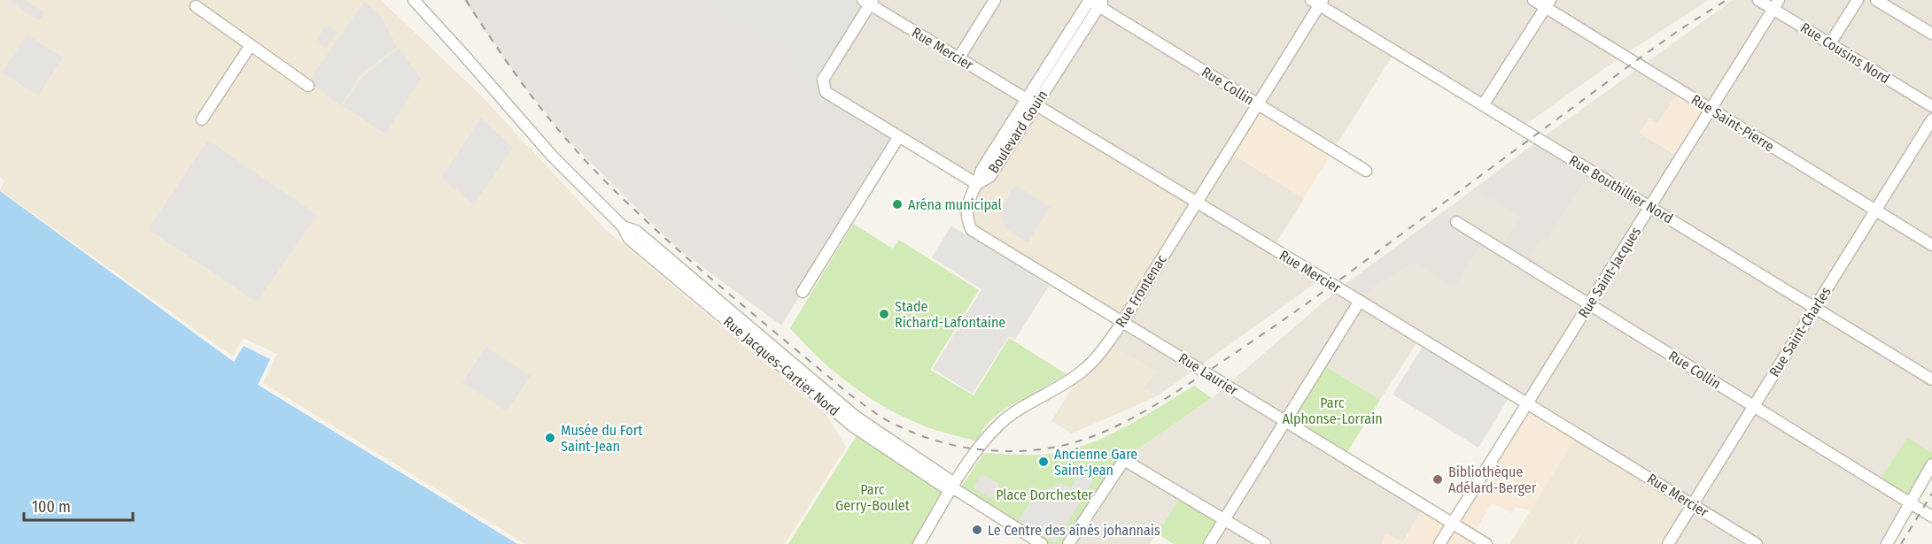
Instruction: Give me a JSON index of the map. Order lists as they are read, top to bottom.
{
  "streets": {
    "street": [
      "Rue Mercier",
      "Rue Cousins Nord",
      "Rue Collin",
      "Rue Saint-Pierre",
      "Boulevard Gouin",
      "Rue Bouthillier Nord",
      "Rue Saint-Jacques",
      "Rue Frontenac",
      "Rue Saint-Charles",
      "Rue Jacques-Cartier Nord",
      "Rue Laurier"
    ]
  },
  "crossings": [
    ["Rue Mercier", "Boulevard Gouin"],
    ["Rue Mercier", "Rue Saint-Jacques"],
    ["Rue Mercier", "Rue Frontenac"],
    ["Rue Mercier", "Rue Saint-Charles"],
    ["Rue Cousins Nord", "Rue Saint-Jacques"],
    ["Rue Collin", "Boulevard Gouin"],
    ["Rue Collin", "Rue Saint-Jacques"],
    ["Rue Collin", "Rue Frontenac"],
    ["Rue Collin", "Rue Saint-Charles"],
    ["Rue Saint-Pierre", "Rue Saint-Jacques"],
    ["Rue Saint-Pierre", "Rue Saint-Charles"],
    ["Boulevard Gouin", "Rue Laurier"],
    ["Rue Bouthillier Nord", "Rue Saint-Jacques"],
    ["Rue Bouthillier Nord", "Rue Frontenac"],
    ["Rue Bouthillier Nord", "Rue Saint-Charles"],
    ["Rue Saint-Jacques", "Rue Laurier"],
    ["Rue Frontenac", "Rue Jacques-Cartier Nord"],
    ["Rue Frontenac", "Rue Laurier"]
  ],
  "parks": ["Parc Alphonse-Lorrain", "Parc Gerry-Boulet", "Place Dorchester"],
  "places": [
    "Aréna municipal",
    "Stade Richard-Lafontaine",
    "Musée du Fort Saint-Jean",
    "Ancienne Gare Saint-Jean",
    "Bibliothèque Adélard-Berger",
    "Le Centre des aînés johannais"
  ],
  "scale_bar": "100 m"
}
